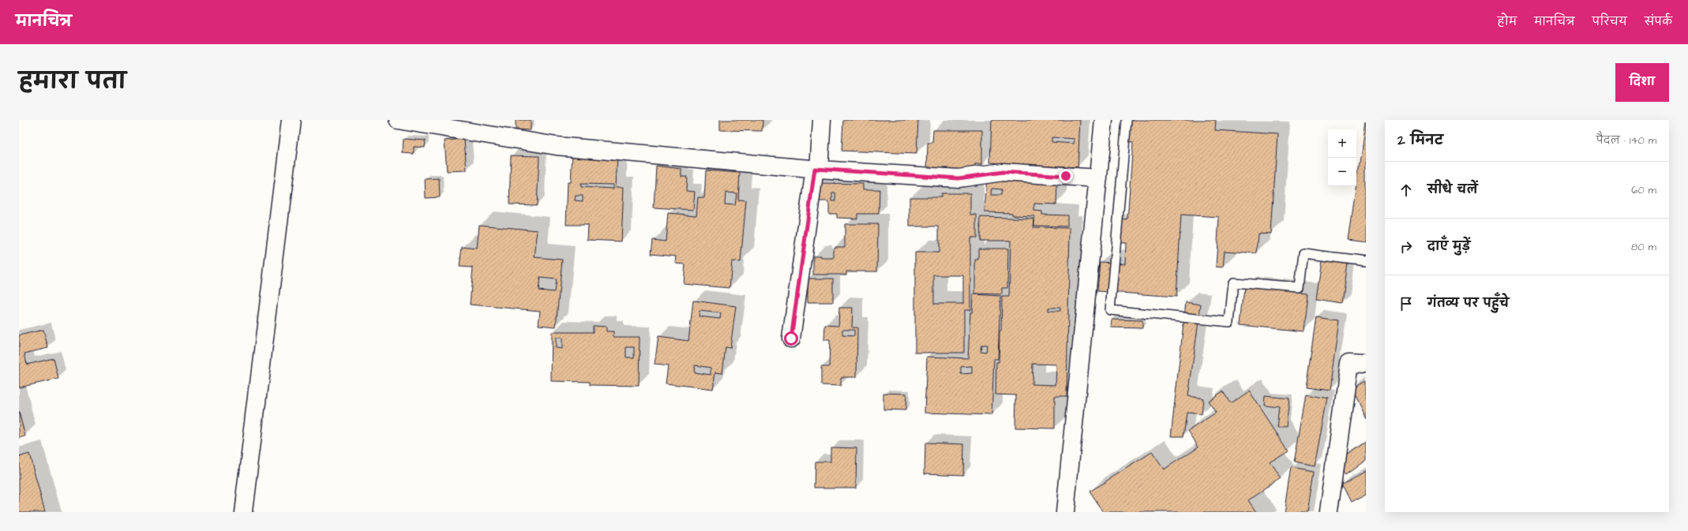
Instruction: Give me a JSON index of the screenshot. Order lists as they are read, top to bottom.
{
  "page": {
    "header": "मानचित्र",
    "nav": [
      "होम",
      "मानचित्र",
      "परिचय",
      "संपर्क"
    ],
    "title": "हमारा पता",
    "buttons": "दिशा",
    "heading": ["2 मिनट", "पैदल · 140 m"],
    "map_buttons": ["+", "−"],
    "list": [
      ["सीधे चलें", "60 m"],
      ["दाएँ मुड़ें", "80 m"],
      "गंतव्य पर पहुँचे"
    ]
  }
}
